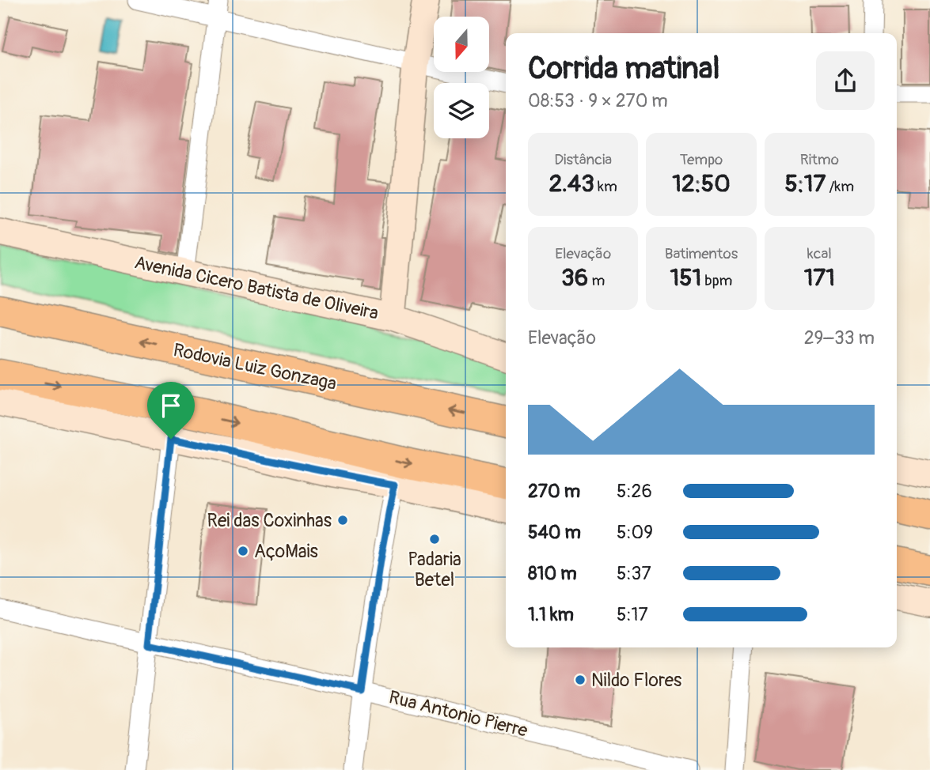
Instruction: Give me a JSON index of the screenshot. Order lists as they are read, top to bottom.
{
  "streets": {
    "highway": ["Rodovia Luiz Gonzaga"],
    "main road": ["Avenida Cicero Batista de Oliveira"],
    "street": ["Rua Antonio Pierre"]
  },
  "places": [
    "Rei das Coxinhas",
    "Padaria Betel",
    "AçoMais",
    "Nildo Flores"
  ],
  "north": "bottom",
  "page": {
    "heading": ["Corrida matinal", "08:53 · 9 × 270 m"],
    "stats": [
      ["Distância", "2.43 km"],
      ["Tempo", "12:50"],
      ["Ritmo", "5:17 /km"],
      ["Elevação", "36 m"],
      ["Batimentos", "151 bpm"],
      ["kcal", "171"]
    ],
    "chart": ["Elevação", "29–33 m"],
    "list": [
      {
        "name": "270 m",
        "note": "5:26"
      },
      {
        "name": "540 m",
        "note": "5:09"
      },
      {
        "name": "810 m",
        "note": "5:37"
      },
      {
        "name": "1.1 km",
        "note": "5:17"
      }
    ]
  }
}
